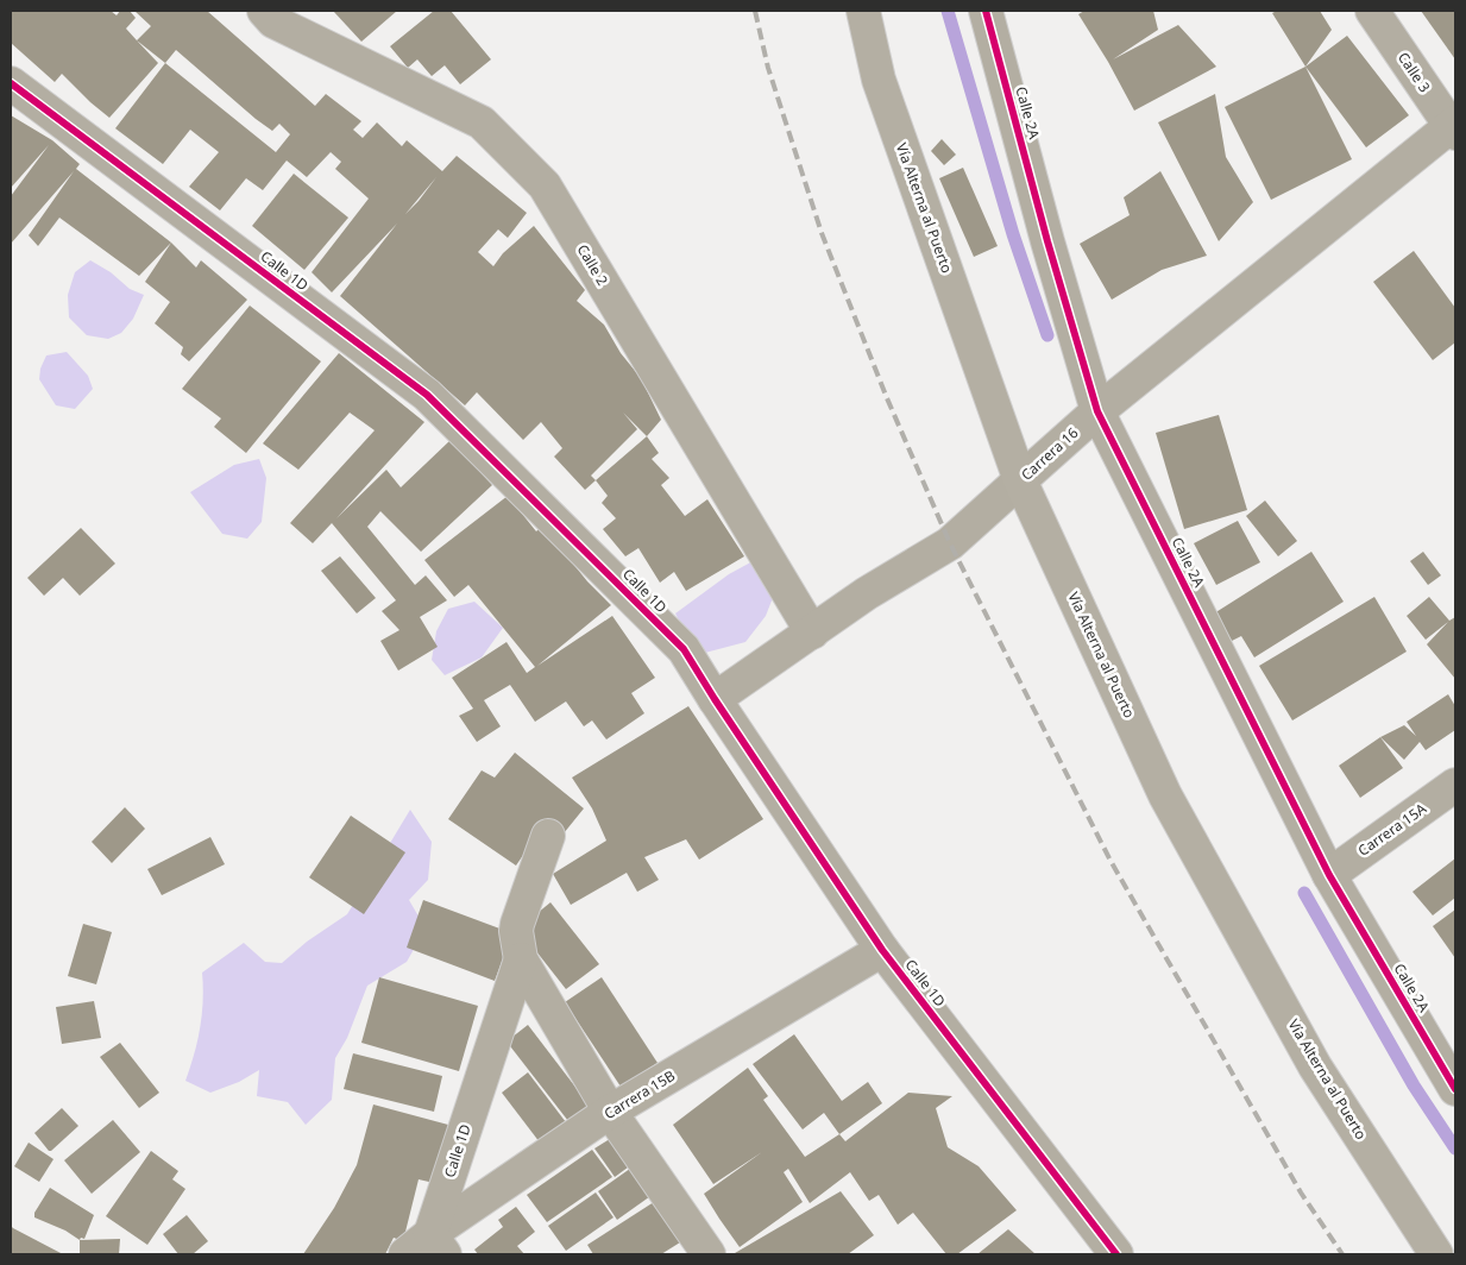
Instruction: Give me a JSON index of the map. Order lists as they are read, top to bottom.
{
  "streets": {
    "main road": ["Vía Alterna al Puerto"],
    "street": [
      "Calle 3",
      "Calle 2A",
      "Calle 2",
      "Calle 1D",
      "Carrera 16",
      "Carrera 15A",
      "Carrera 15B"
    ]
  },
  "crossings": [
    ["Calle 3", "Carrera 16"],
    ["Calle 2A", "Carrera 16"],
    ["Calle 2A", "Carrera 15A"],
    ["Vía Alterna al Puerto", "Carrera 16"],
    ["Calle 2", "Carrera 16"],
    ["Calle 1D", "Carrera 16"],
    ["Calle 1D", "Carrera 15B"]
  ]
}
